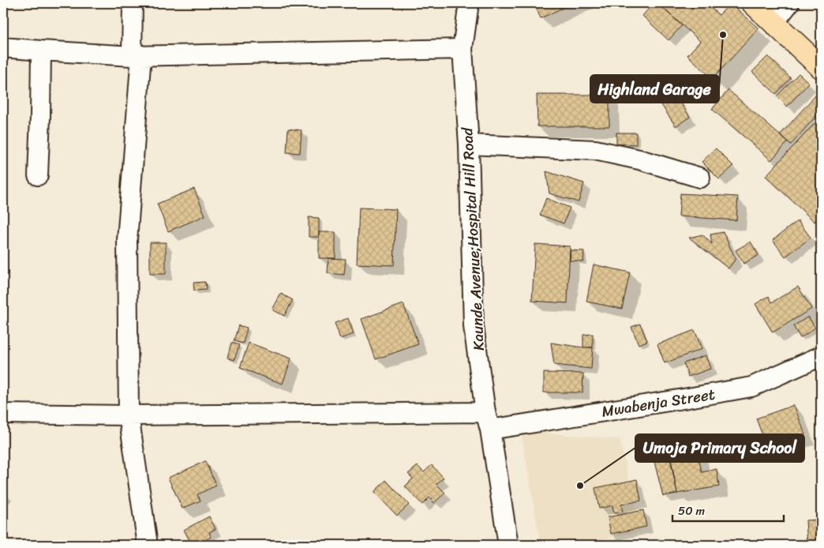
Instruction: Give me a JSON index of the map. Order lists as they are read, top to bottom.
{
  "streets": {
    "street": ["Kaunde Avenue;Hospital Hill Road", "Mwabenja Street"]
  },
  "crossings": [
    ["Kaunde Avenue;Hospital Hill Road", "Mwabenja Street"]
  ],
  "places": ["Highland Garage", "Umoja Primary School"],
  "scale_bar": "50 m"
}
